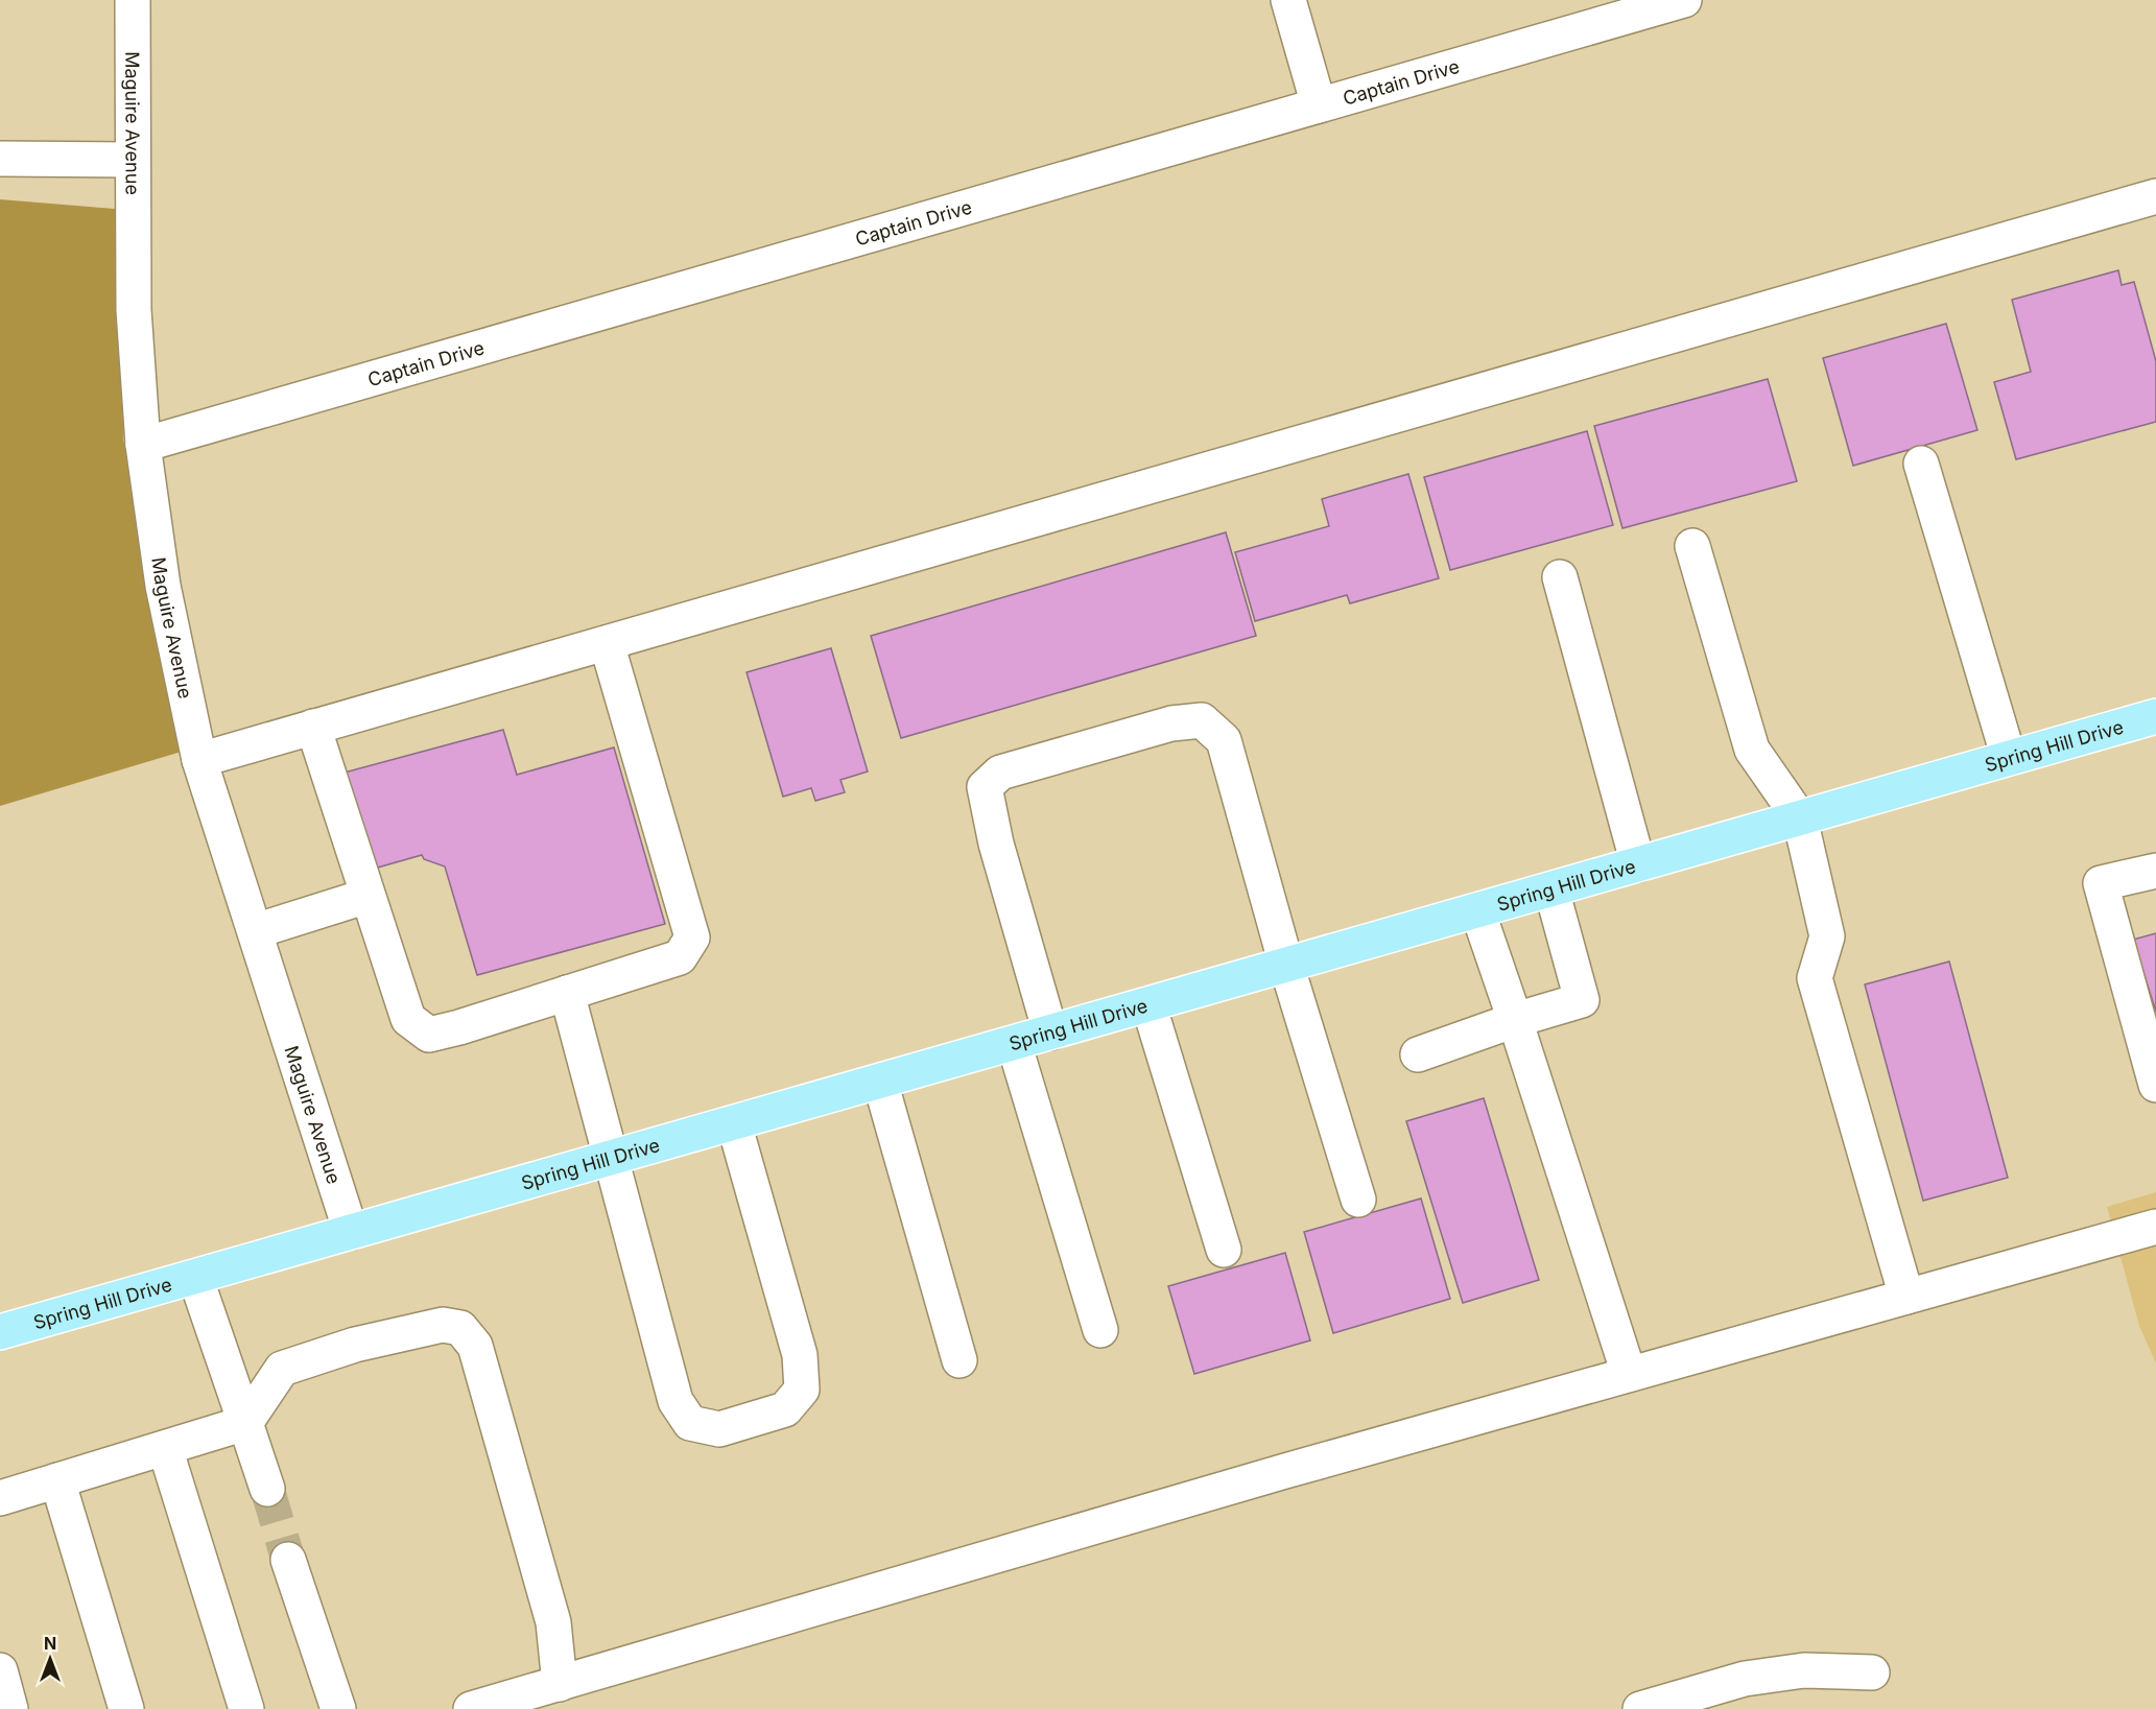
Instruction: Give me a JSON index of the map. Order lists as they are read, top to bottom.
{
  "streets": {
    "main road": ["Spring Hill Drive"],
    "street": ["Captain Drive", "Maguire Avenue"]
  },
  "crossings": [
    ["Captain Drive", "Maguire Avenue"],
    ["Maguire Avenue", "Spring Hill Drive"]
  ],
  "north": "top"
}
